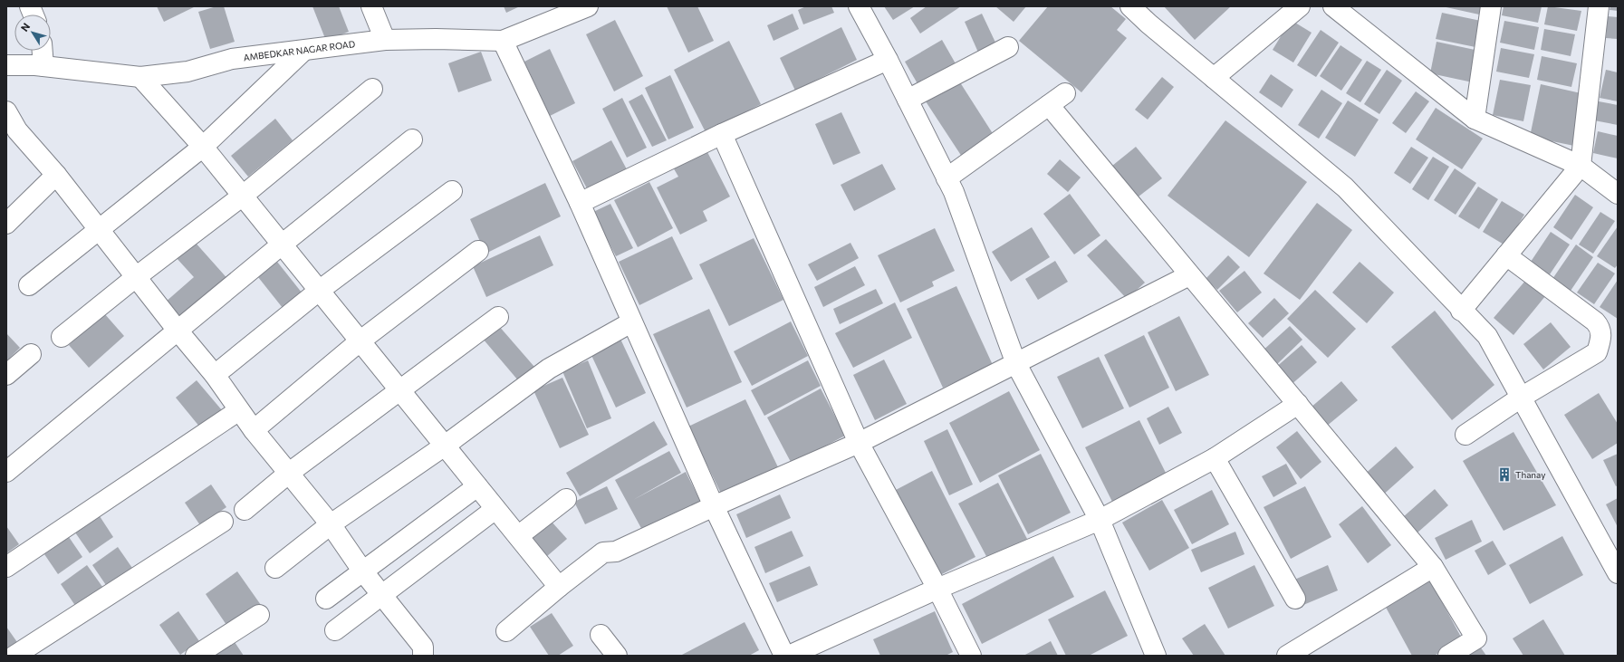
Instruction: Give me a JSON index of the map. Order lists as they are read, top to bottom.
{
  "streets": {
    "street": ["AMBEDKAR NAGAR ROAD"]
  },
  "places": {
    "building": ["Thanay"]
  },
  "north": "top left"
}
